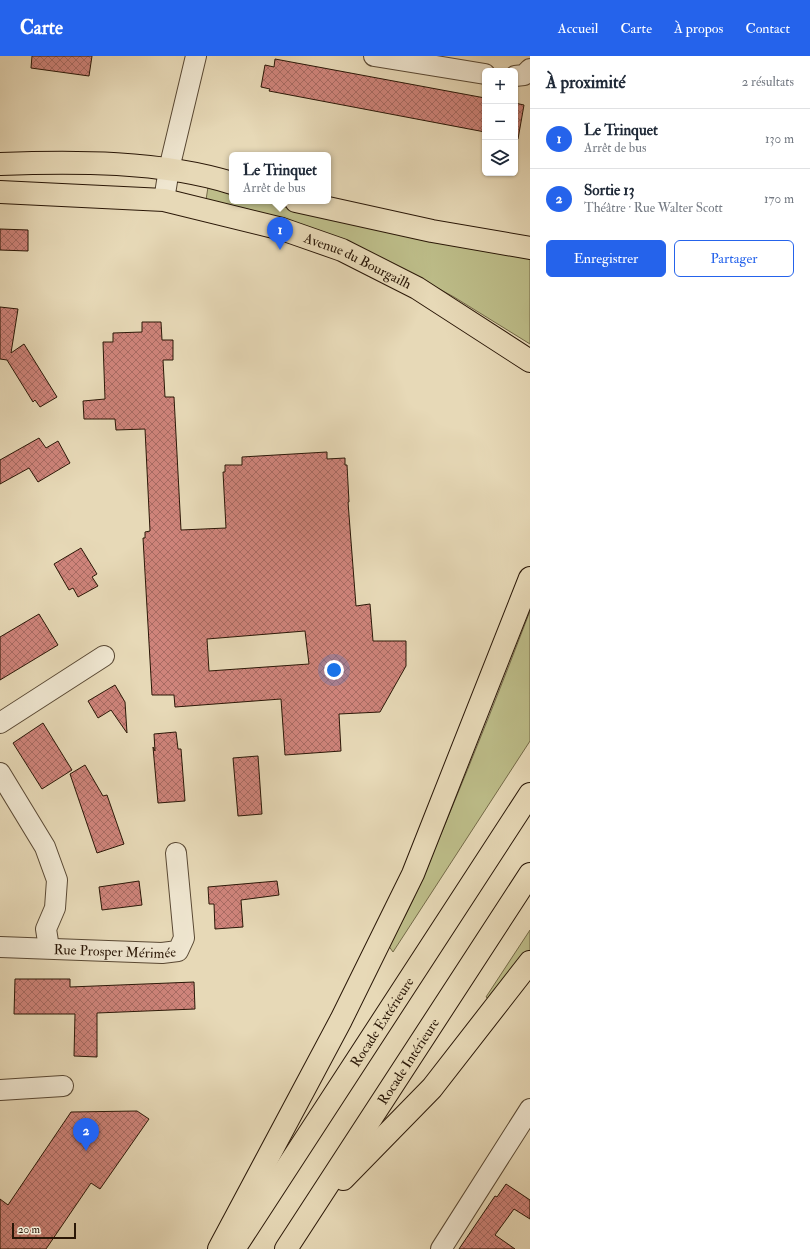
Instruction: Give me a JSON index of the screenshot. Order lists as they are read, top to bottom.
{
  "streets": {
    "main road": ["Avenue du Bourgailh", "Rocade Extérieure", "Rocade Intérieure"],
    "street": ["Rue Prosper Mérimée"]
  },
  "scale_bar": "20 m",
  "page": {
    "header": "Carte",
    "nav": [
      "Accueil",
      "Carte",
      "À propos",
      "Contact"
    ],
    "heading": ["À proximité", "2 résultats"],
    "map_buttons": ["+", "−"],
    "list": [
      {
        "mark": "1",
        "name": "Le Trinquet",
        "note": "Arrêt de bus",
        "value": "130 m"
      },
      {
        "mark": "2",
        "name": "Sortie 13",
        "note": "Théâtre · Rue Walter Scott",
        "value": "170 m"
      }
    ],
    "popup": ["Le Trinquet", "Arrêt de bus"],
    "pins": ["1", "2"],
    "buttons": ["Enregistrer", "Partager"],
    "scale": "20 m"
  }
}
